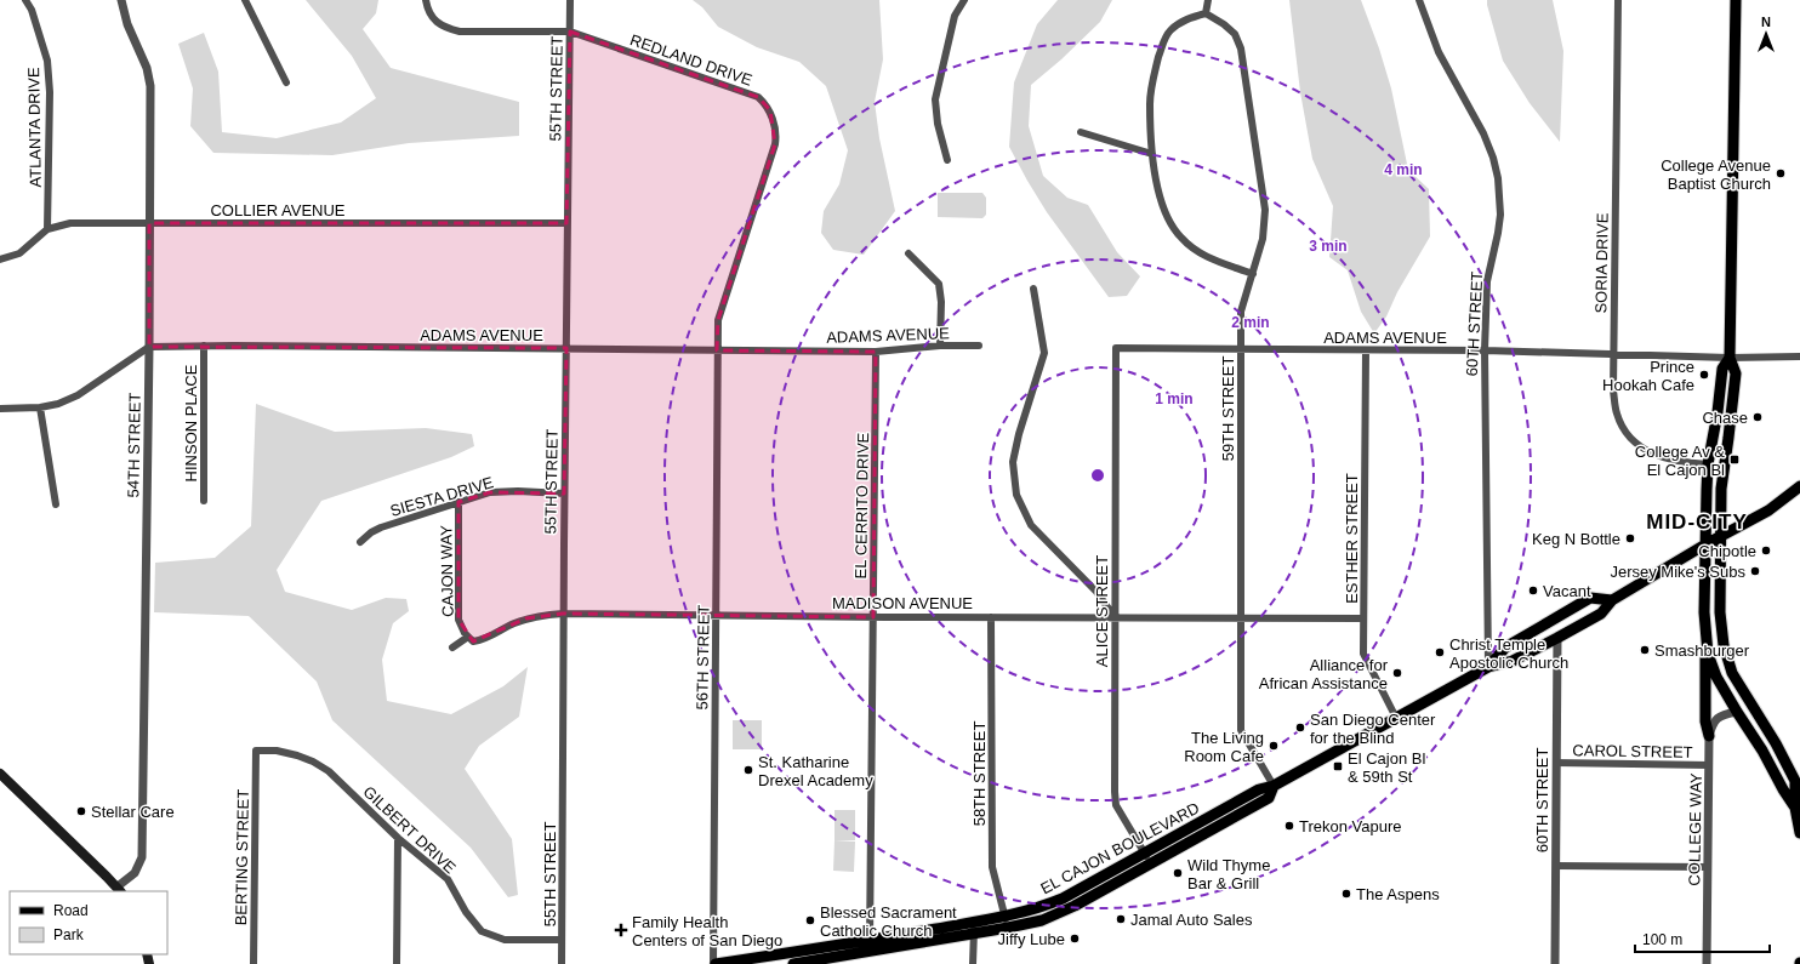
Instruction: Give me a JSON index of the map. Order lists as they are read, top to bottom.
{
  "streets": {
    "main road": ["EL CAJON BOULEVARD"],
    "street": [
      "REDLAND DRIVE",
      "55TH STREET",
      "ATLANTA DRIVE",
      "COLLIER AVENUE",
      "SORIA DRIVE",
      "60TH STREET",
      "ADAMS AVENUE",
      "59TH STREET",
      "HINSON PLACE",
      "54TH STREET",
      "SIESTA DRIVE",
      "EL CERRITO DRIVE",
      "ESTHER STREET",
      "CAJON WAY",
      "MADISON AVENUE",
      "ALICE STREET",
      "56TH STREET",
      "CAROL STREET",
      "58TH STREET",
      "GILBERT DRIVE",
      "COLLEGE WAY",
      "BERTING STREET"
    ]
  },
  "crossings": [
    ["REDLAND DRIVE", "55TH STREET"],
    ["REDLAND DRIVE", "ADAMS AVENUE"],
    ["REDLAND DRIVE", "56TH STREET"],
    ["55TH STREET", "COLLIER AVENUE"],
    ["55TH STREET", "ADAMS AVENUE"],
    ["55TH STREET", "SIESTA DRIVE"],
    ["55TH STREET", "MADISON AVENUE"],
    ["55TH STREET", "GILBERT DRIVE"],
    ["ATLANTA DRIVE", "COLLIER AVENUE"],
    ["COLLIER AVENUE", "54TH STREET"],
    ["SORIA DRIVE", "ADAMS AVENUE"],
    ["60TH STREET", "ADAMS AVENUE"],
    ["60TH STREET", "CAROL STREET"],
    ["60TH STREET", "EL CAJON BOULEVARD"],
    ["ADAMS AVENUE", "59TH STREET"],
    ["ADAMS AVENUE", "HINSON PLACE"],
    ["ADAMS AVENUE", "54TH STREET"],
    ["ADAMS AVENUE", "EL CERRITO DRIVE"],
    ["ADAMS AVENUE", "ESTHER STREET"],
    ["ADAMS AVENUE", "ALICE STREET"],
    ["ADAMS AVENUE", "56TH STREET"],
    ["59TH STREET", "MADISON AVENUE"],
    ["59TH STREET", "EL CAJON BOULEVARD"],
    ["SIESTA DRIVE", "CAJON WAY"],
    ["EL CERRITO DRIVE", "MADISON AVENUE"],
    ["EL CERRITO DRIVE", "EL CAJON BOULEVARD"],
    ["ESTHER STREET", "MADISON AVENUE"],
    ["ESTHER STREET", "EL CAJON BOULEVARD"],
    ["CAJON WAY", "MADISON AVENUE"],
    ["MADISON AVENUE", "ALICE STREET"],
    ["MADISON AVENUE", "56TH STREET"],
    ["MADISON AVENUE", "58TH STREET"],
    ["ALICE STREET", "EL CAJON BOULEVARD"],
    ["56TH STREET", "EL CAJON BOULEVARD"],
    ["CAROL STREET", "COLLEGE WAY"],
    ["58TH STREET", "EL CAJON BOULEVARD"],
    ["GILBERT DRIVE", "BERTING STREET"]
  ],
  "districts": ["MID-CITY"],
  "places": {
    "other": [
      "College Avenue Baptist Church",
      "Prince Hookah Cafe",
      "Chase",
      "Keg N Bottle",
      "Chipotle",
      "Jersey Mike's Subs",
      "Vacant",
      "Smashburger",
      "Christ Temple Apostolic Church",
      "Alliance for African Assistance",
      "San Diego Center for the Blind",
      "The Living Room Cafe",
      "St. Katharine Drexel Academy",
      "Stellar Care",
      "Trekon Vapure",
      "Wild Thyme Bar & Grill",
      "The Aspens",
      "Jamal Auto Sales",
      "Blessed Sacrament Catholic Church",
      "Jiffy Lube"
    ],
    "transit": ["College Av & El Cajon Bl", "El Cajon Bl & 59th St"],
    "health": ["Family Health Centers of San Diego"]
  },
  "legend": ["Road", "Park"],
  "scale_bar": "100 m",
  "north": "top",
  "rings": [
    "4 min",
    "3 min",
    "2 min",
    "1 min"
  ]
}
